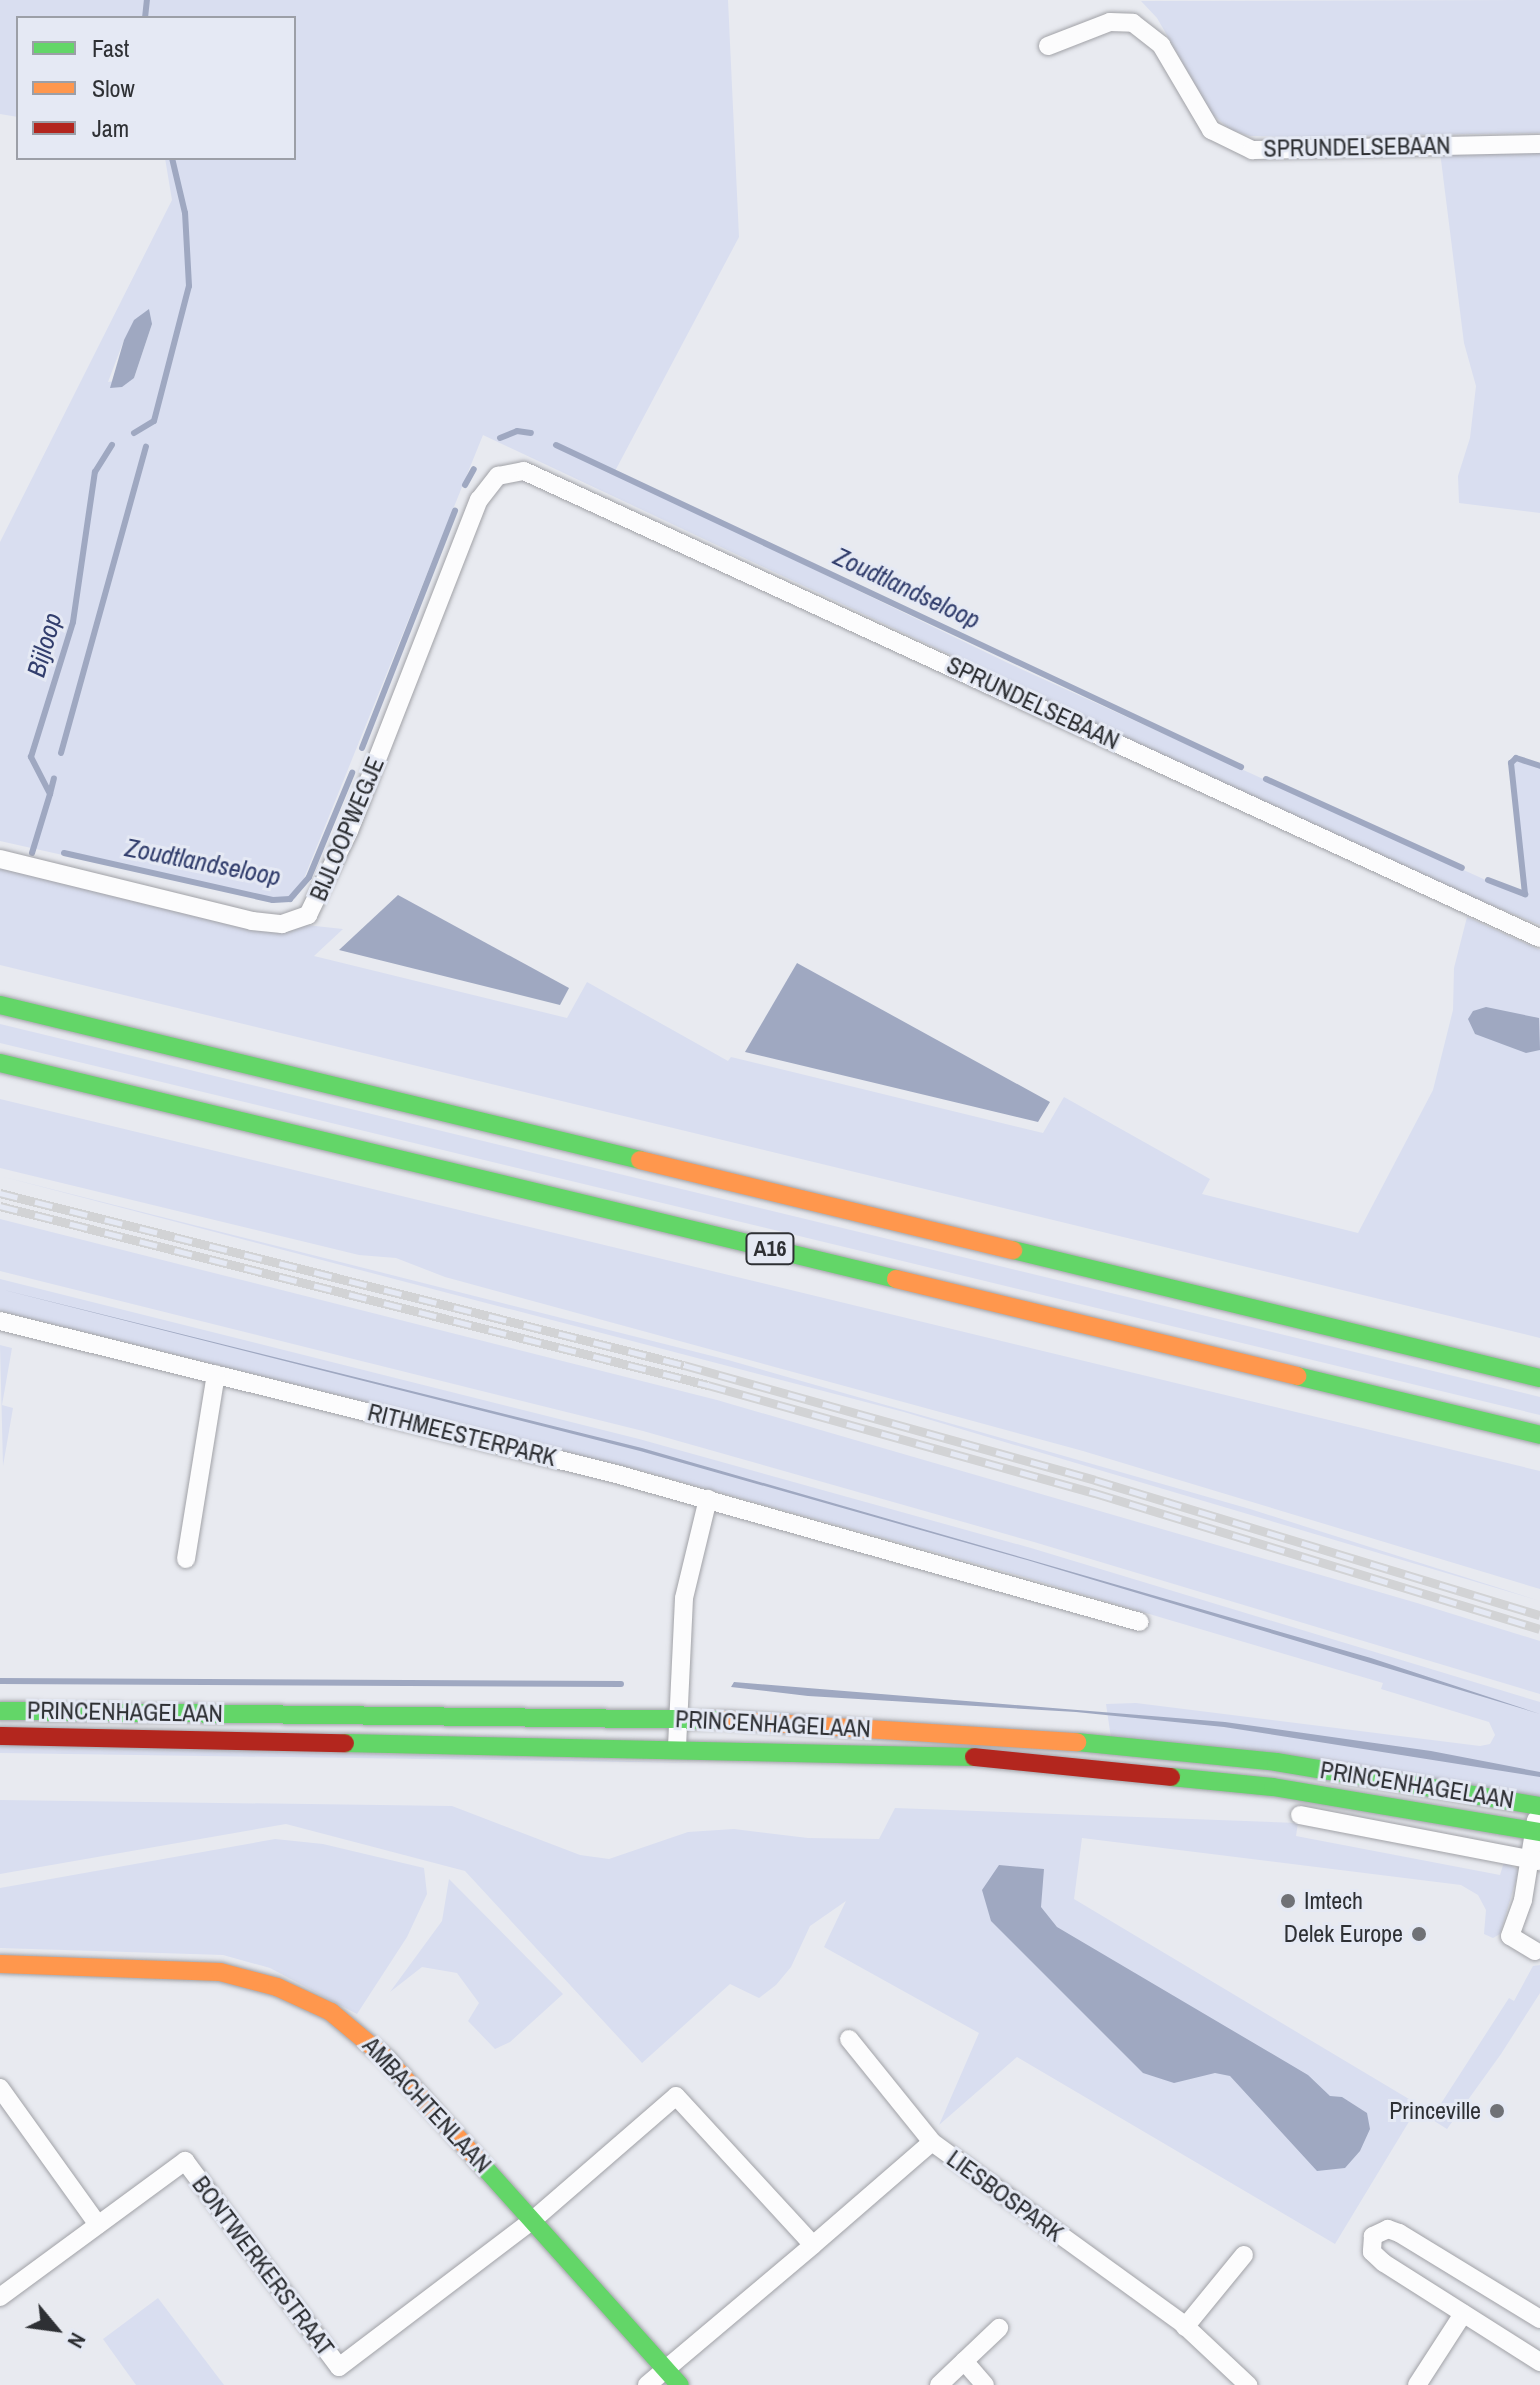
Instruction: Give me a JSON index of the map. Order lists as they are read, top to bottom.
{
  "streets": {
    "main road": ["A16", "PRINCENHAGELAAN", "AMBACHTENLAAN"],
    "street": [
      "SPRUNDELSEBAAN",
      "BIJLOOPWEGJE",
      "RITHMEESTERPARK",
      "LIESBOSPARK",
      "BONTWERKERSTRAAT"
    ]
  },
  "crossings": [
    ["SPRUNDELSEBAAN", "BIJLOOPWEGJE"],
    ["AMBACHTENLAAN", "BONTWERKERSTRAAT"]
  ],
  "water": ["Zoudtlandseloop", "Bijloop"],
  "places": ["Imtech", "Delek Europe", "Princeville"],
  "legend": ["Fast", "Slow", "Jam"],
  "north": "bottom right"
}
